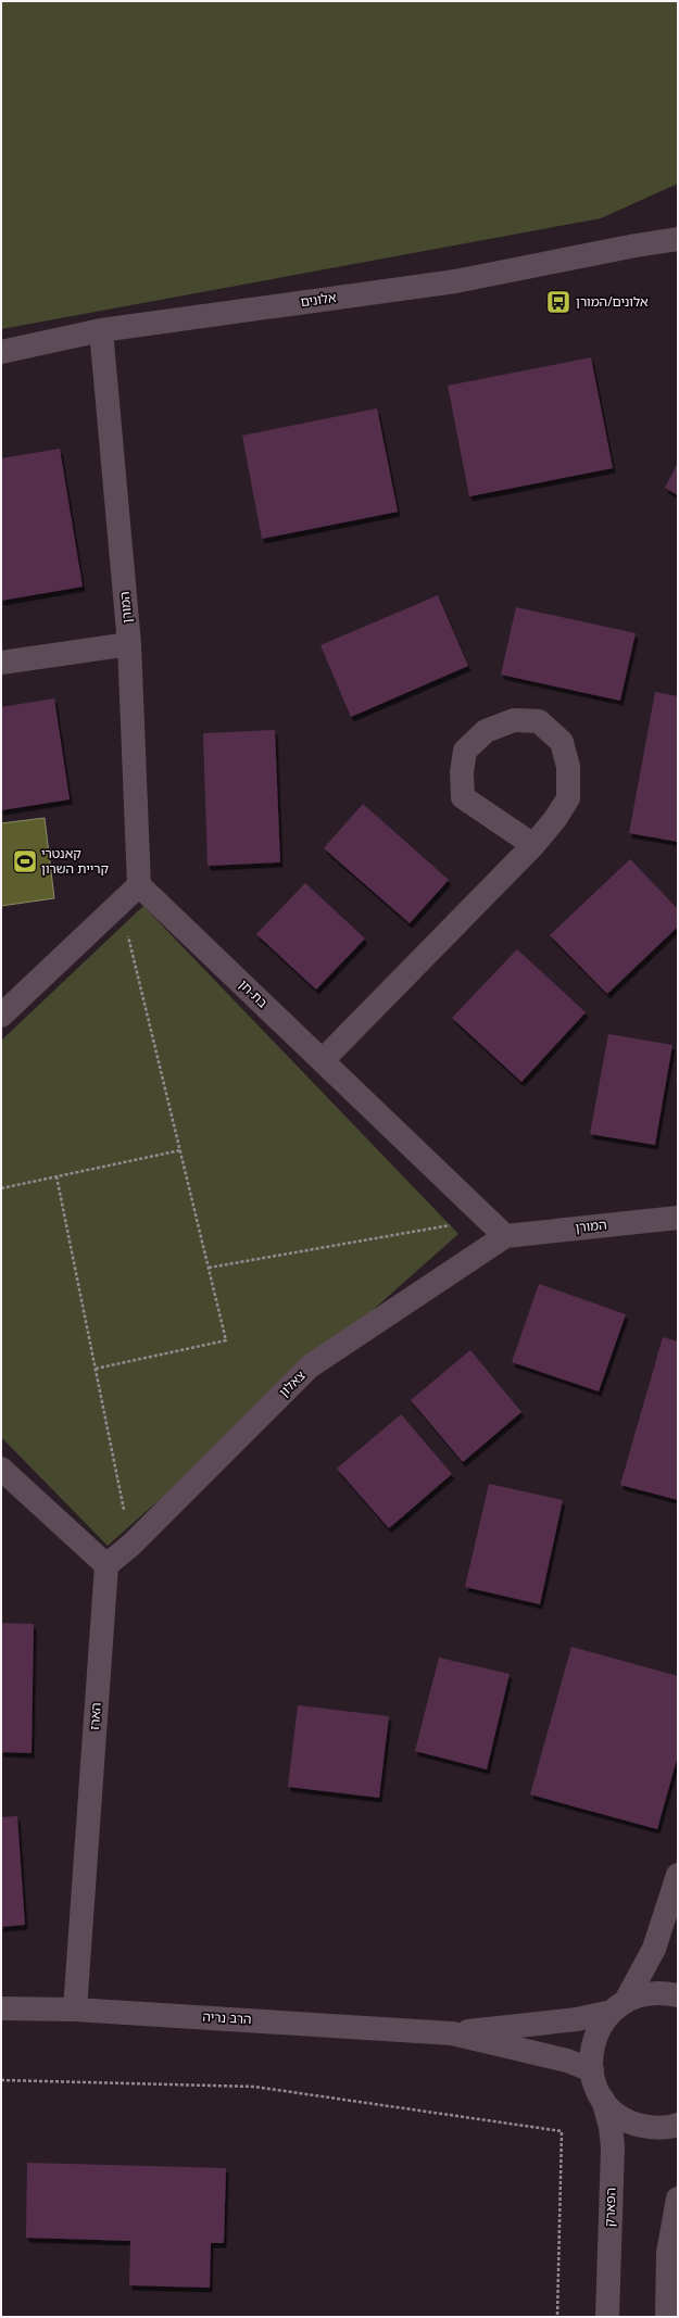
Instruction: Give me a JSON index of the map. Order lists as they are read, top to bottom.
{
  "streets": {
    "street": [
      "אלונים",
      "המורן",
      "בת-חן",
      "צאלון",
      "הארז",
      "הרב נריה",
      "הפארק"
    ]
  },
  "crossings": [
    ["אלונים", "המורן"],
    ["המורן", "בת-חן"],
    ["המורן", "צאלון"],
    ["בת-חן", "צאלון"],
    ["צאלון", "הארז"],
    ["הארז", "הרב נריה"]
  ],
  "places": {
    "bus stop": ["אלונים/המורן"],
    "sports": ["קאנטרי קריית השרון"]
  }
}
